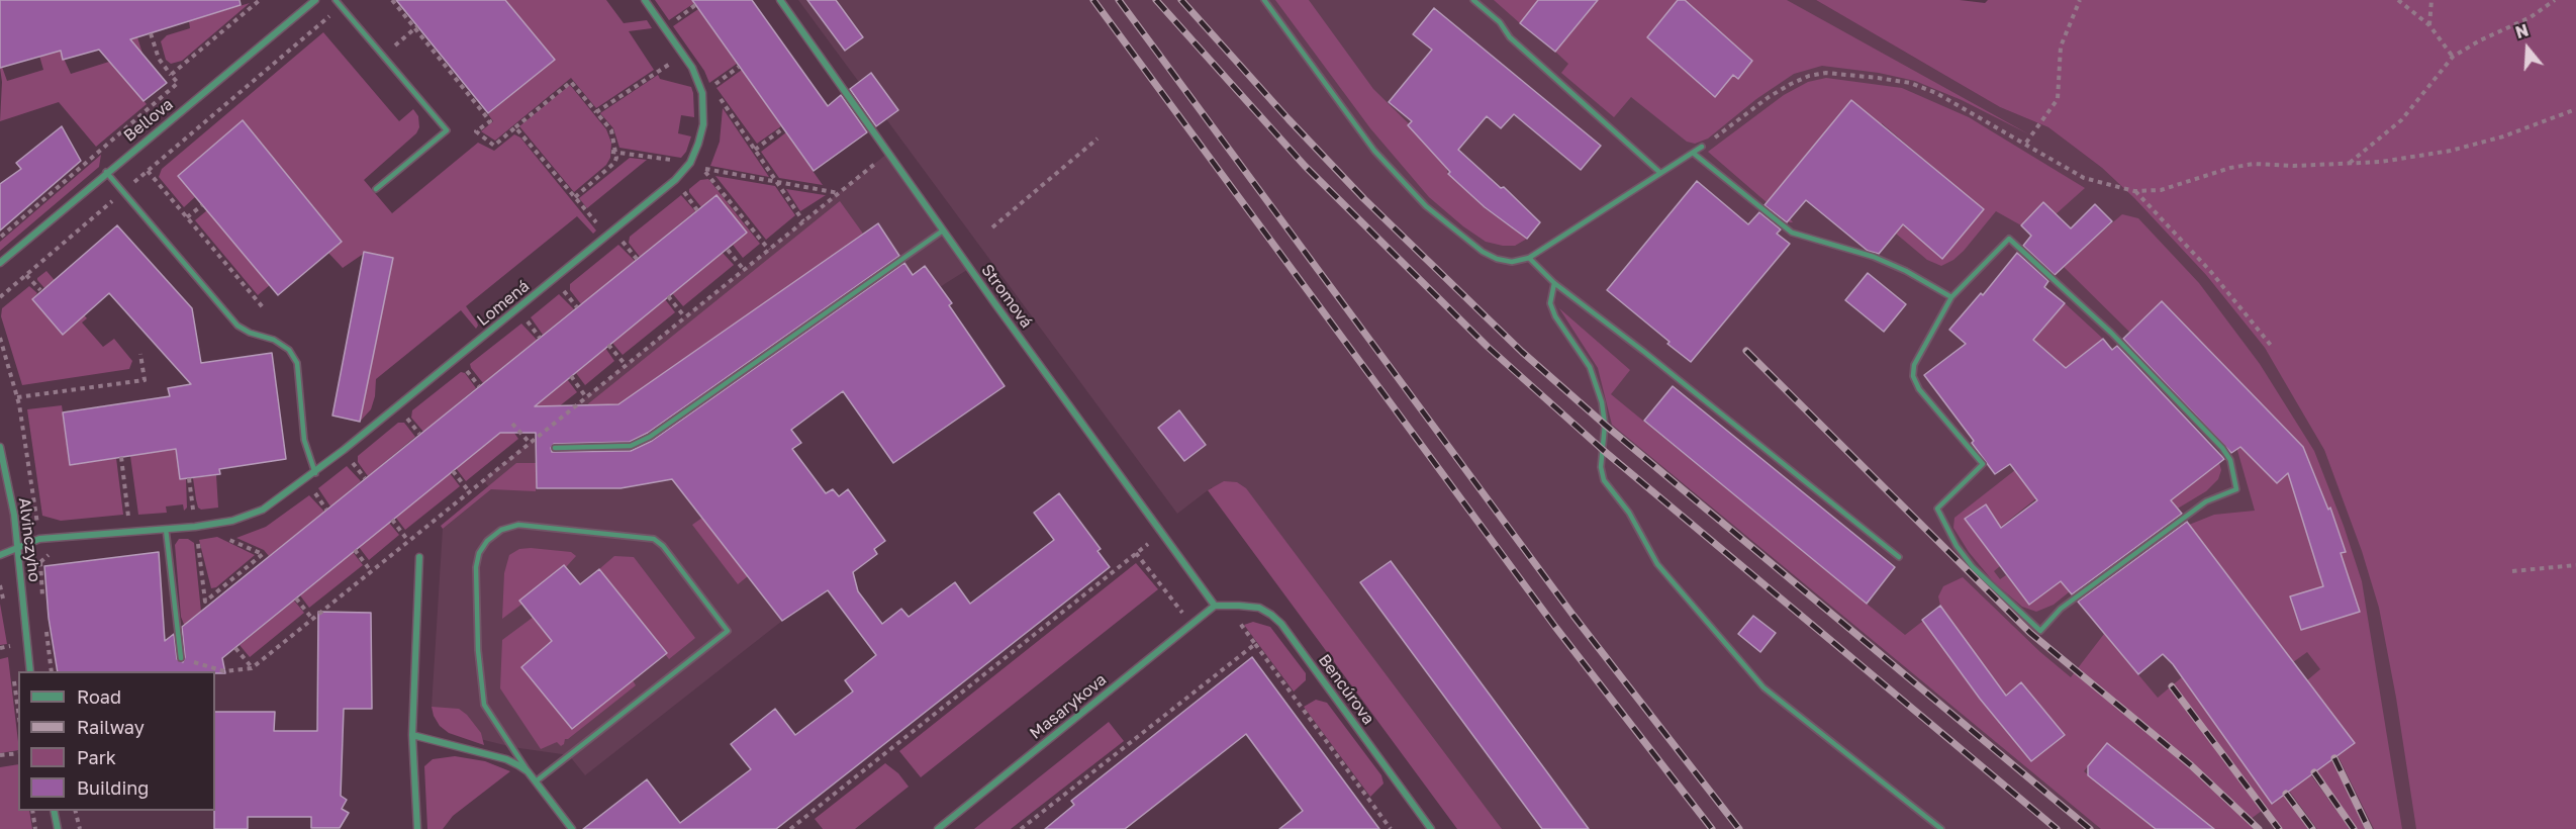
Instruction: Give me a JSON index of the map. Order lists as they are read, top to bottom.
{
  "streets": {
    "street": [
      "Bellova",
      "Stromová",
      "Lomená",
      "Alvinczyho",
      "Bencúrova",
      "Masarykova"
    ]
  },
  "crossings": [
    ["Stromová", "Bencúrova"],
    ["Stromová", "Masarykova"],
    ["Lomená", "Alvinczyho"],
    ["Bencúrova", "Masarykova"]
  ],
  "legend": [
    "Road",
    "Railway",
    "Park",
    "Building"
  ],
  "north": "top"
}
